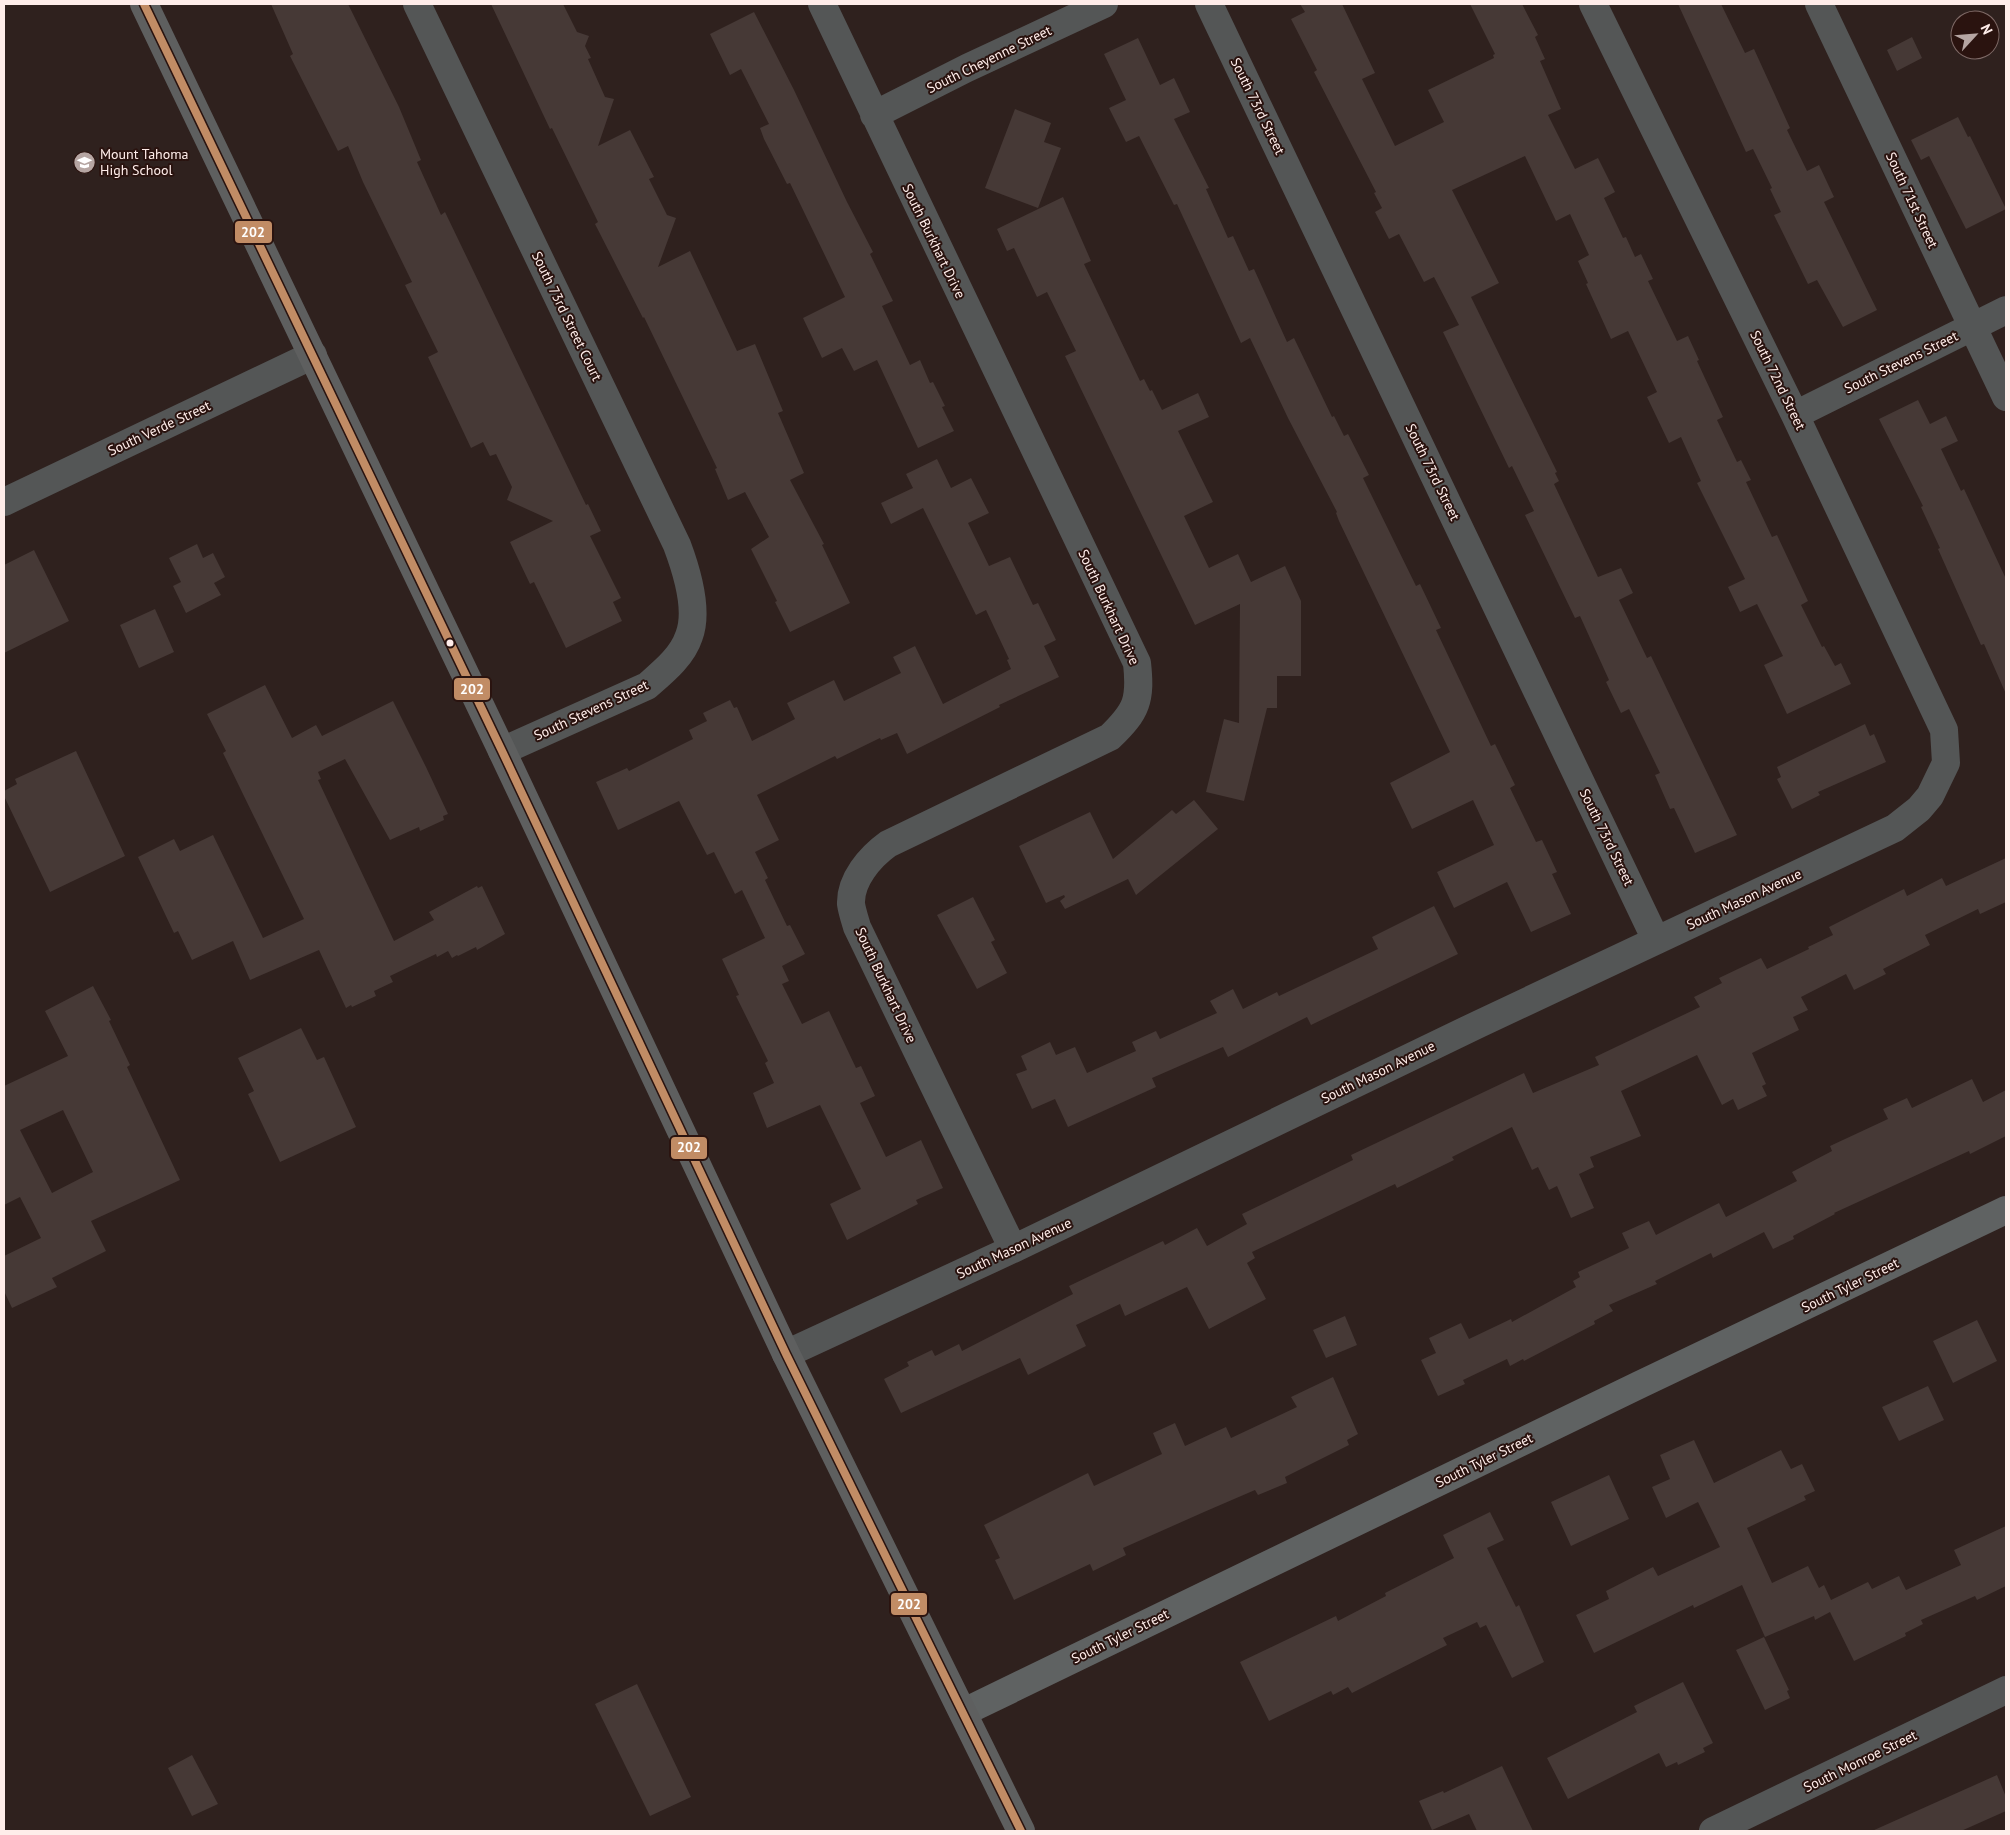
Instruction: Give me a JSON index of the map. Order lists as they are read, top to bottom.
{
  "streets": {
    "street": [
      "South Cheyenne Street",
      "South 73rd Street",
      "South 71st Street",
      "South Burkhart Drive",
      "South 73rd Street Court",
      "South Stevens Street",
      "South 72nd Street",
      "South Verde Street",
      "South Mason Avenue",
      "South Tyler Street",
      "South Monroe Street"
    ]
  },
  "crossings": [
    ["South Cheyenne Street", "South Burkhart Drive"],
    ["South 73rd Street", "South Mason Avenue"],
    ["South 71st Street", "South Stevens Street"],
    ["South Burkhart Drive", "South Mason Avenue"],
    ["South 73rd Street Court", "South Stevens Street"],
    ["South Stevens Street", "South 72nd Street"],
    ["South 72nd Street", "South Mason Avenue"]
  ],
  "places": {
    "school or university": ["Mount Tahoma High School"]
  },
  "lines": ["transit line 202"],
  "north": "top right"
}
